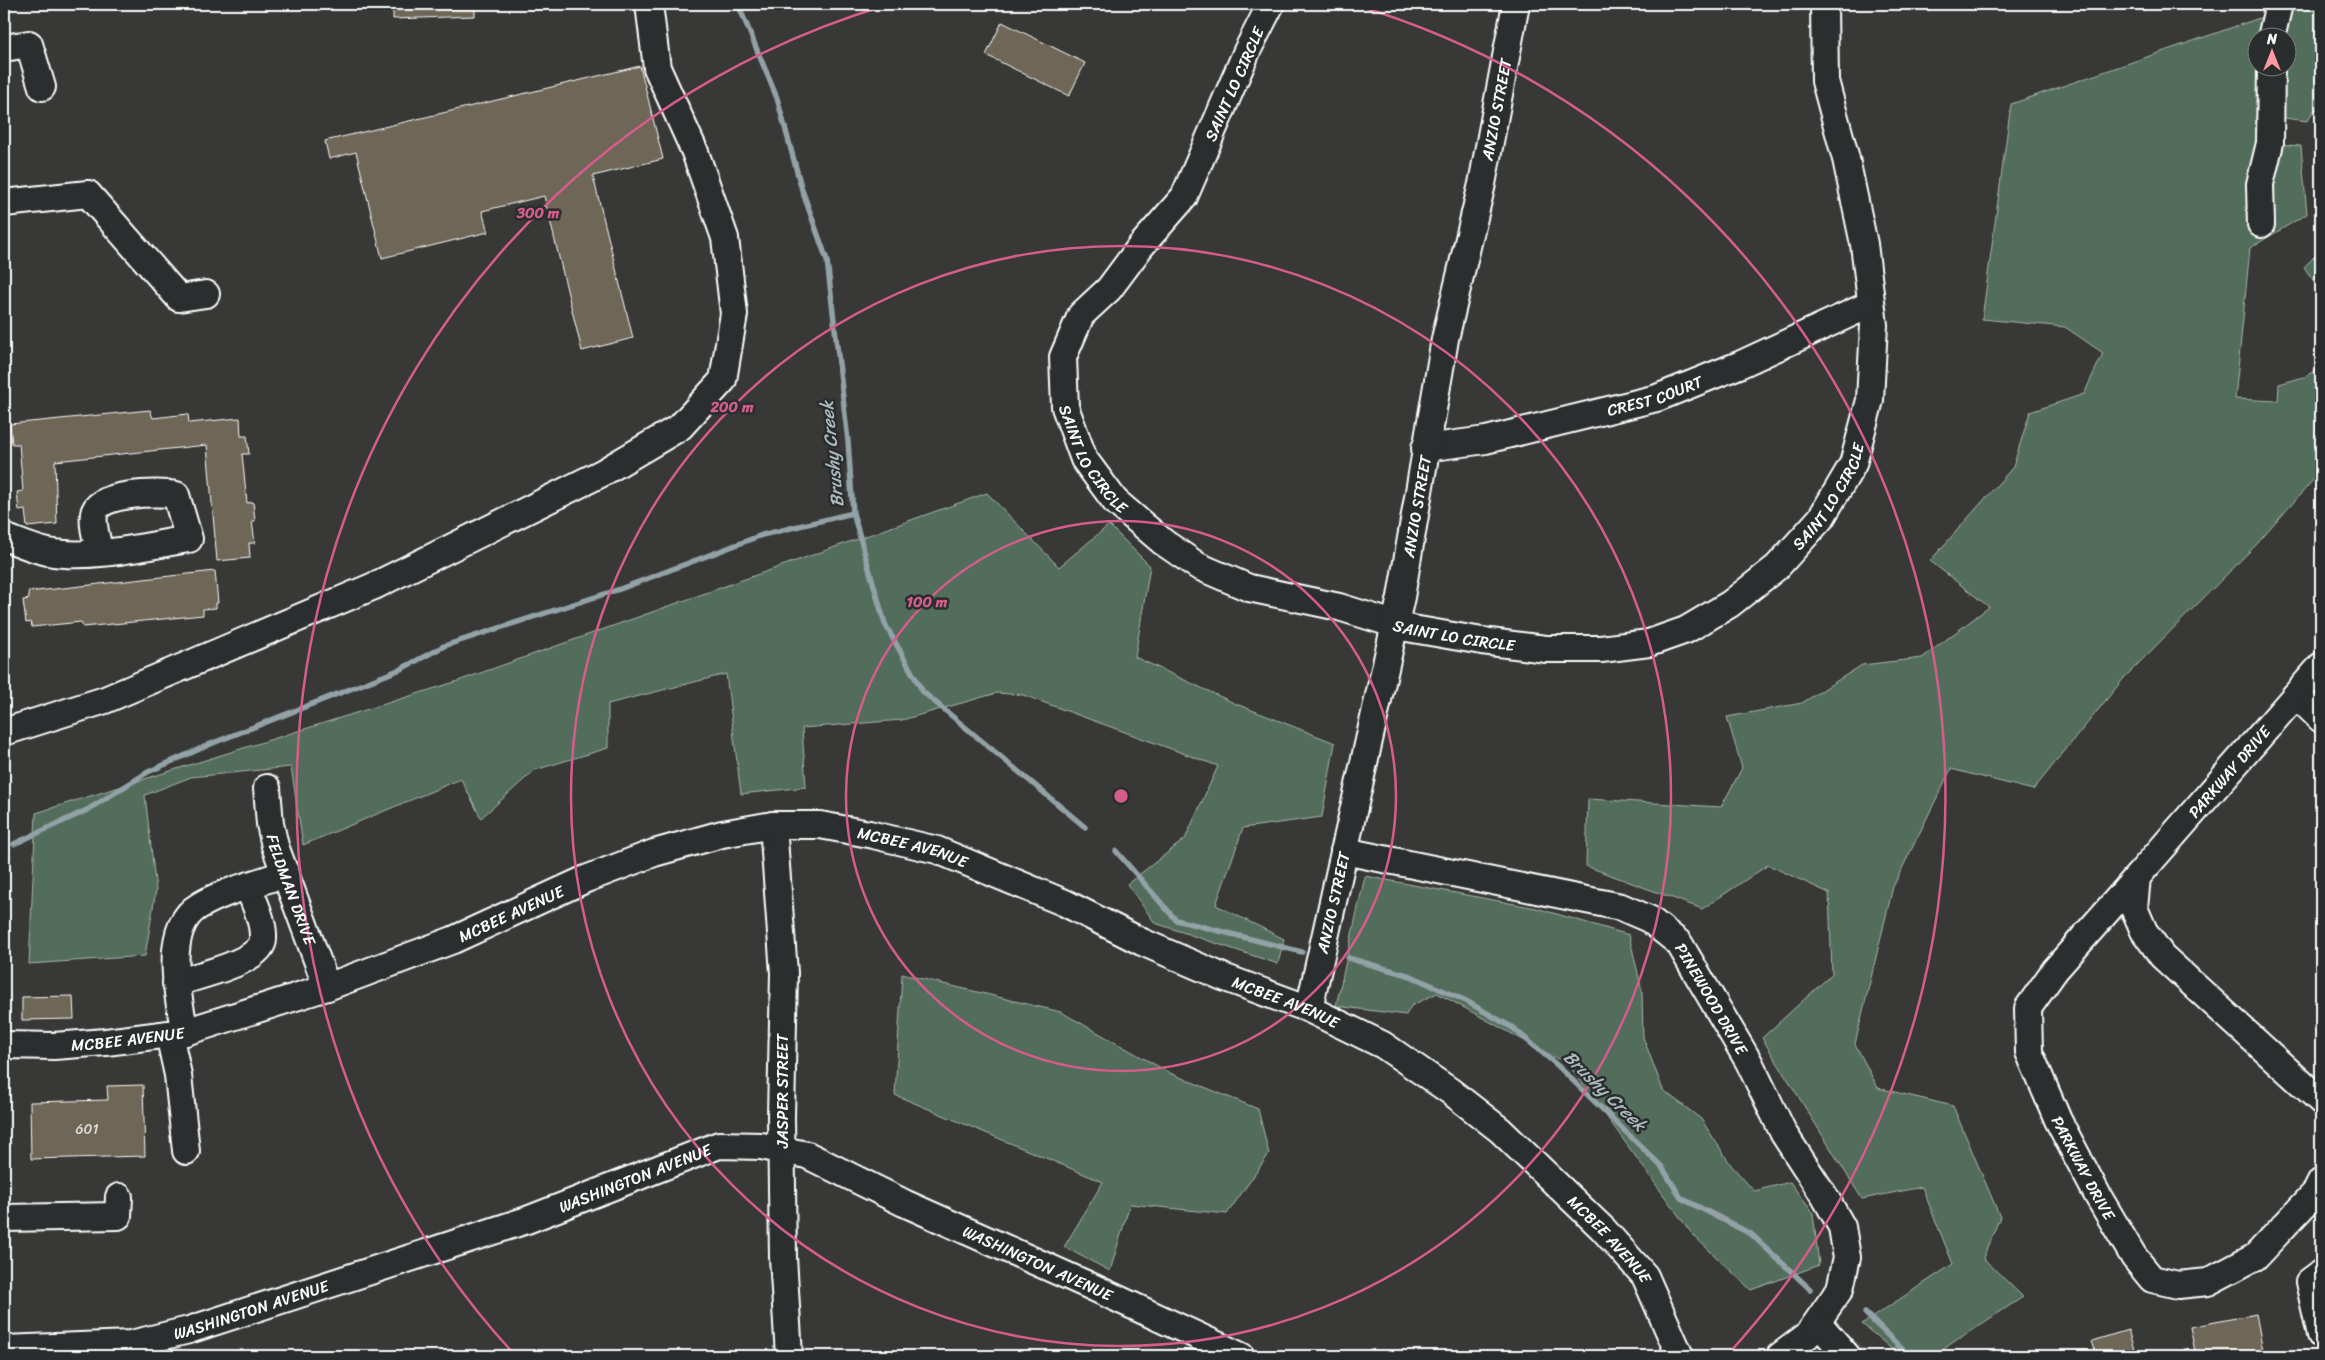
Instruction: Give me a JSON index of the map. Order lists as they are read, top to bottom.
{
  "streets": {
    "street": [
      "SAINT LO CIRCLE",
      "ANZIO STREET",
      "CREST COURT",
      "PARKWAY DRIVE",
      "MCBEE AVENUE",
      "FELDMAN DRIVE",
      "PINEWOOD DRIVE",
      "JASPER STREET",
      "WASHINGTON AVENUE"
    ]
  },
  "crossings": [
    ["SAINT LO CIRCLE", "ANZIO STREET"],
    ["SAINT LO CIRCLE", "CREST COURT"],
    ["ANZIO STREET", "CREST COURT"],
    ["ANZIO STREET", "MCBEE AVENUE"],
    ["ANZIO STREET", "PINEWOOD DRIVE"],
    ["MCBEE AVENUE", "FELDMAN DRIVE"],
    ["MCBEE AVENUE", "JASPER STREET"],
    ["JASPER STREET", "WASHINGTON AVENUE"]
  ],
  "water": ["Brushy Creek"],
  "house_numbers": ["601"],
  "north": "top",
  "rings": ["300 m", "200 m", "100 m"]
}
